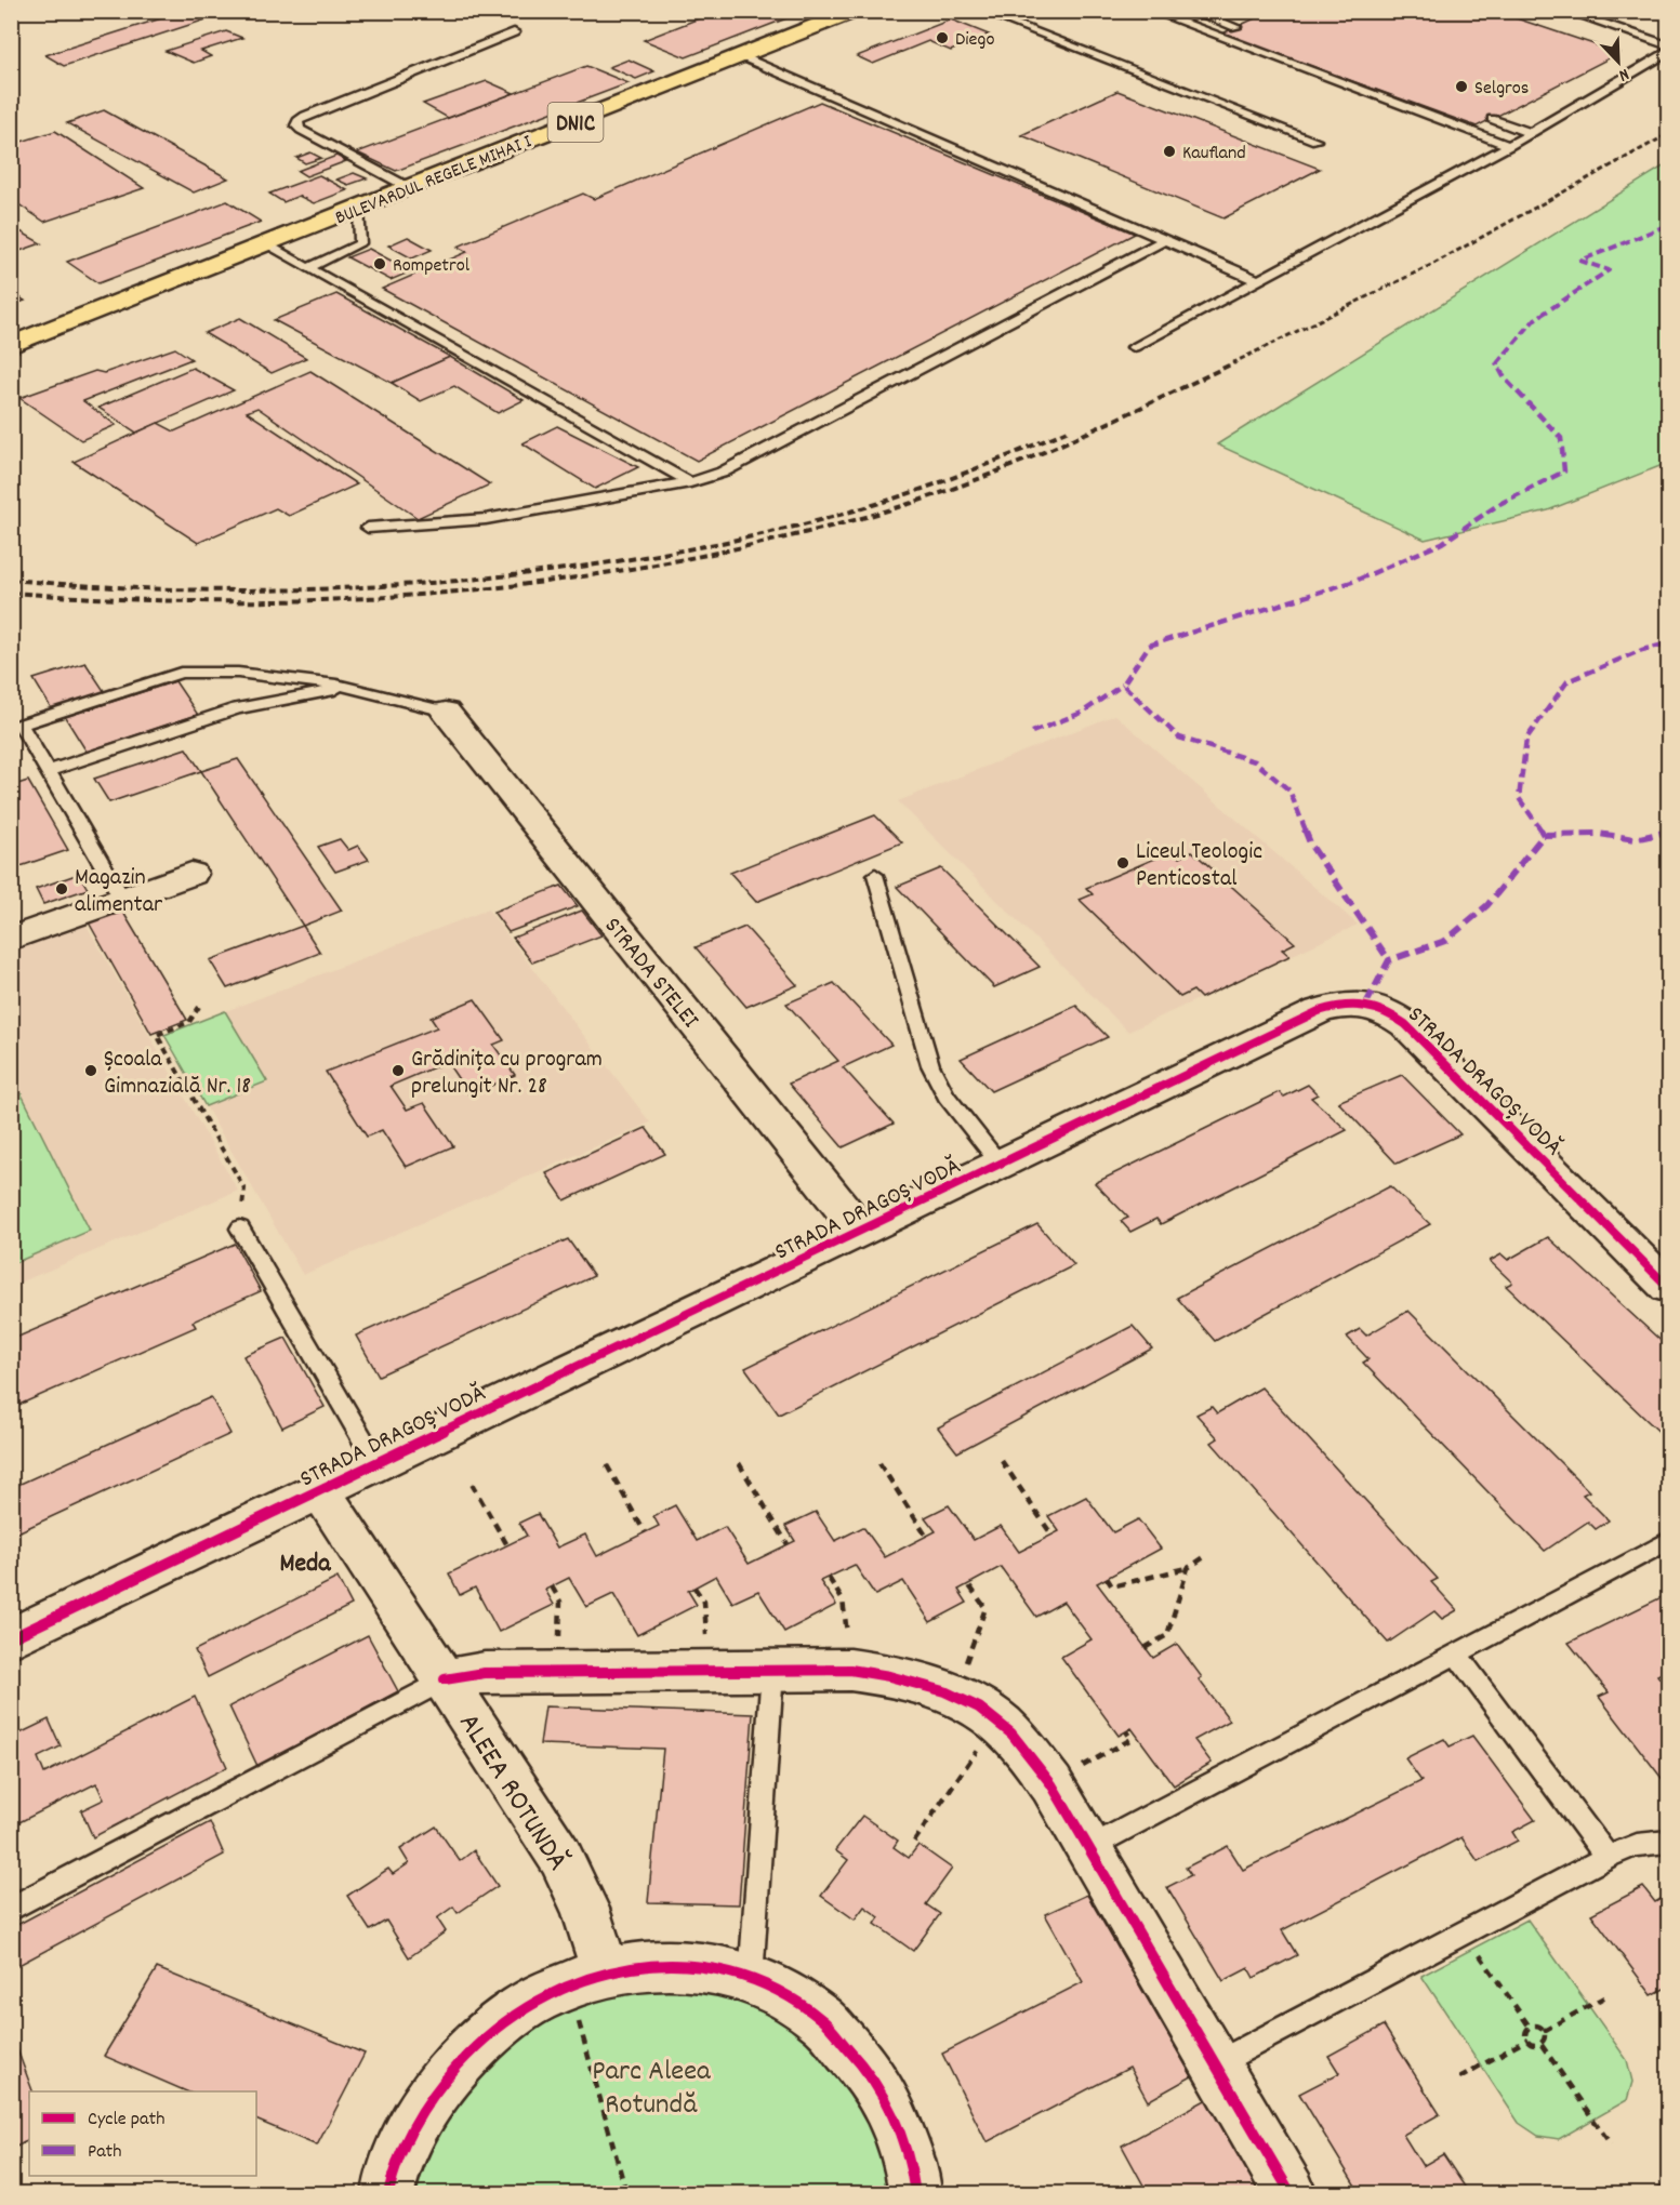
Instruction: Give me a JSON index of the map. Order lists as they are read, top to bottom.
{
  "streets": {
    "main road": ["DN1C", "BULEVARDUL REGELE MIHAI I"],
    "street": ["STRADA STELEI", "STRADA DRAGOȘ VODĂ", "ALEEA ROTUNDĂ"]
  },
  "crossings": [
    ["STRADA STELEI", "STRADA DRAGOȘ VODĂ"],
    ["STRADA DRAGOȘ VODĂ", "ALEEA ROTUNDĂ"]
  ],
  "districts": ["Meda"],
  "parks": ["Parc Aleea Rotundă"],
  "places": [
    "Diego",
    "Selgros",
    "Kaufland",
    "Rompetrol",
    "Liceul Teologic Penticostal",
    "Magazin alimentar",
    "Școala Gimnazială Nr. 18",
    "Grădinița cu program prelungit Nr. 28"
  ],
  "legend": ["Cycle path", "Path"],
  "north": "bottom right"
}
